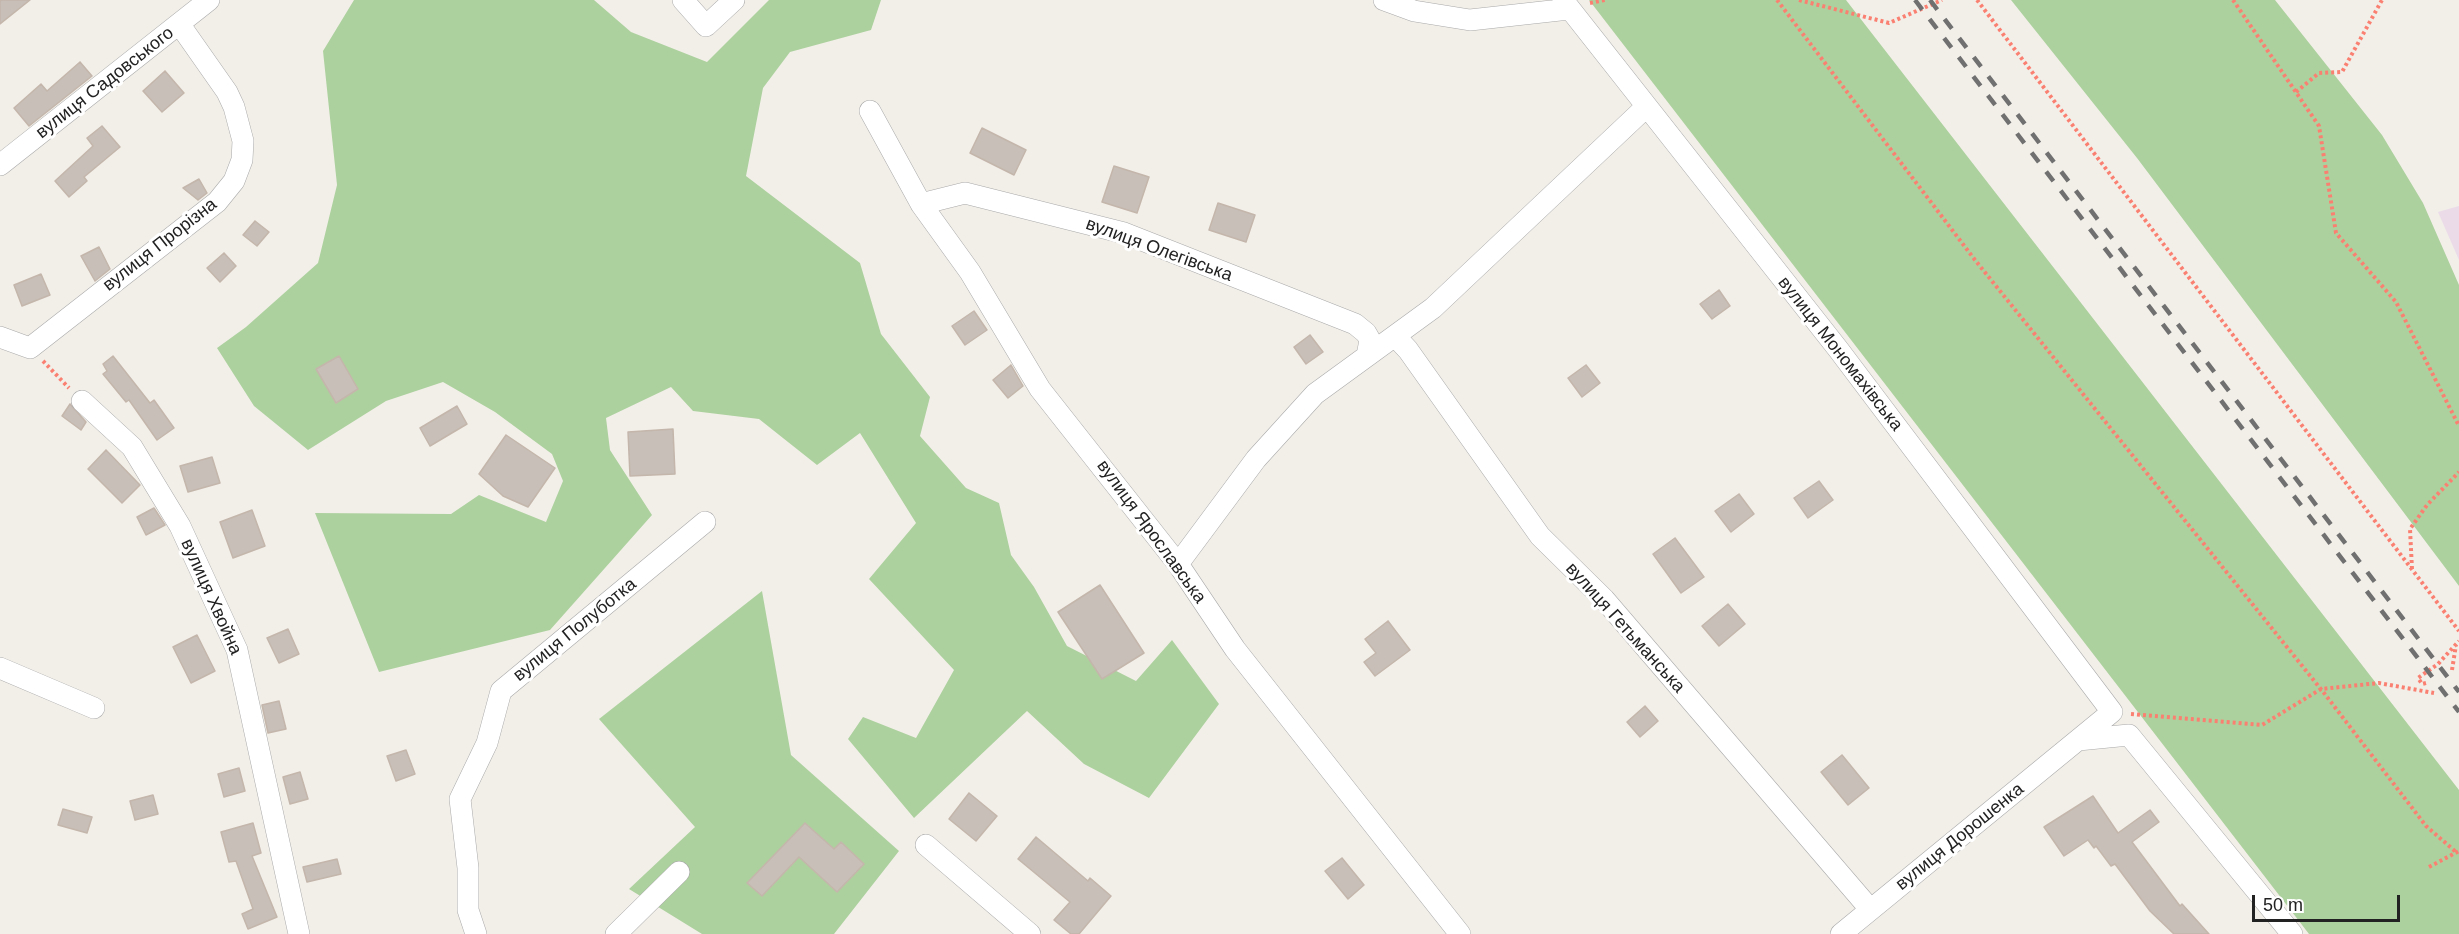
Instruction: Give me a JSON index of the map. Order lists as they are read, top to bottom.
{
  "streets": {
    "street": [
      "вулиця Садовського",
      "вулиця Прорізна",
      "вулиця Олегівська",
      "вулиця Мономахівська",
      "вулиця Ярославська",
      "вулиця Хвойна",
      "вулиця Гетьманська",
      "вулиця Полуботка",
      "вулиця Дорошенка"
    ]
  },
  "crossings": [
    ["вулиця Садовського", "вулиця Прорізна"],
    ["вулиця Олегівська", "вулиця Ярославська"],
    ["вулиця Мономахівська", "вулиця Дорошенка"],
    ["вулиця Гетьманська", "вулиця Дорошенка"]
  ],
  "scale_bar": "50 m"
}
